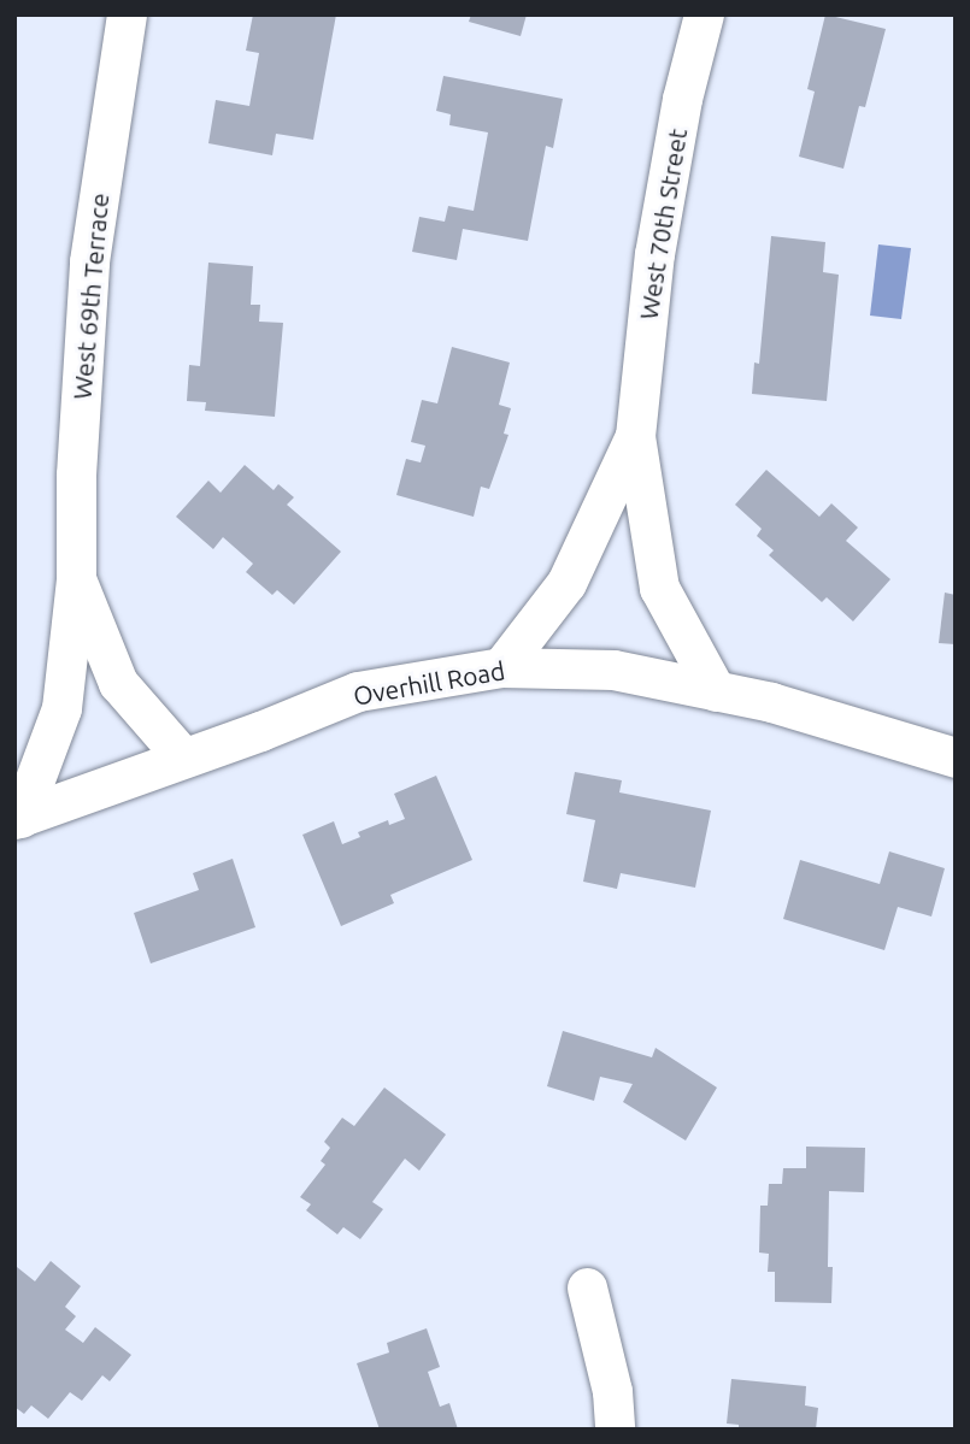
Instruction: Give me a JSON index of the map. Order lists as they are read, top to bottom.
{
  "streets": {
    "street": ["West 70th Street", "West 69th Terrace", "Overhill Road"]
  },
  "crossings": [
    ["West 70th Street", "Overhill Road"],
    ["West 69th Terrace", "Overhill Road"]
  ]
}
